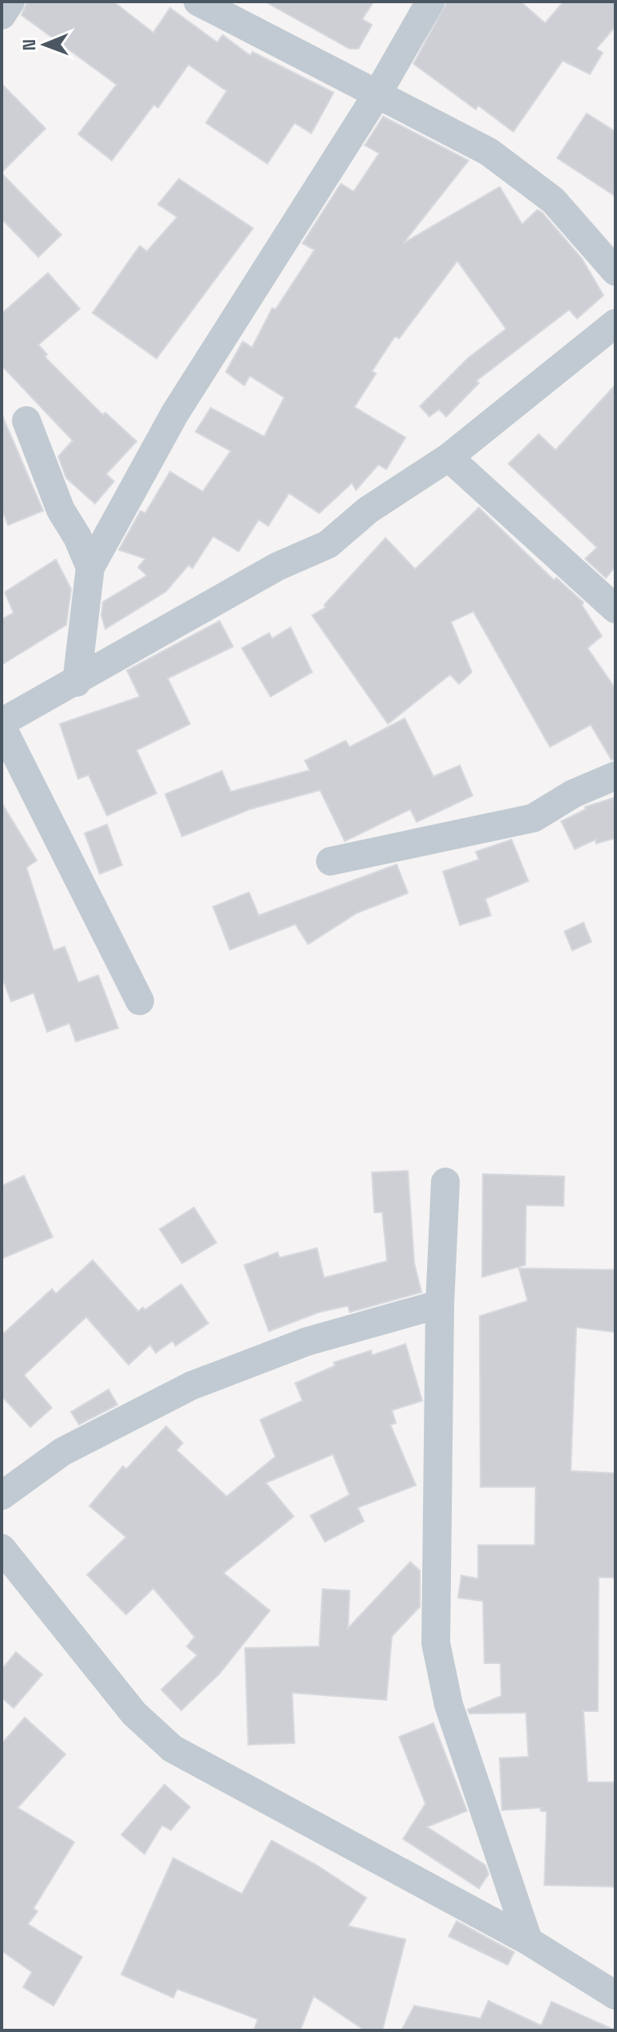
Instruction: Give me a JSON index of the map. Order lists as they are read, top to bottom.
{
  "north": "left"
}
